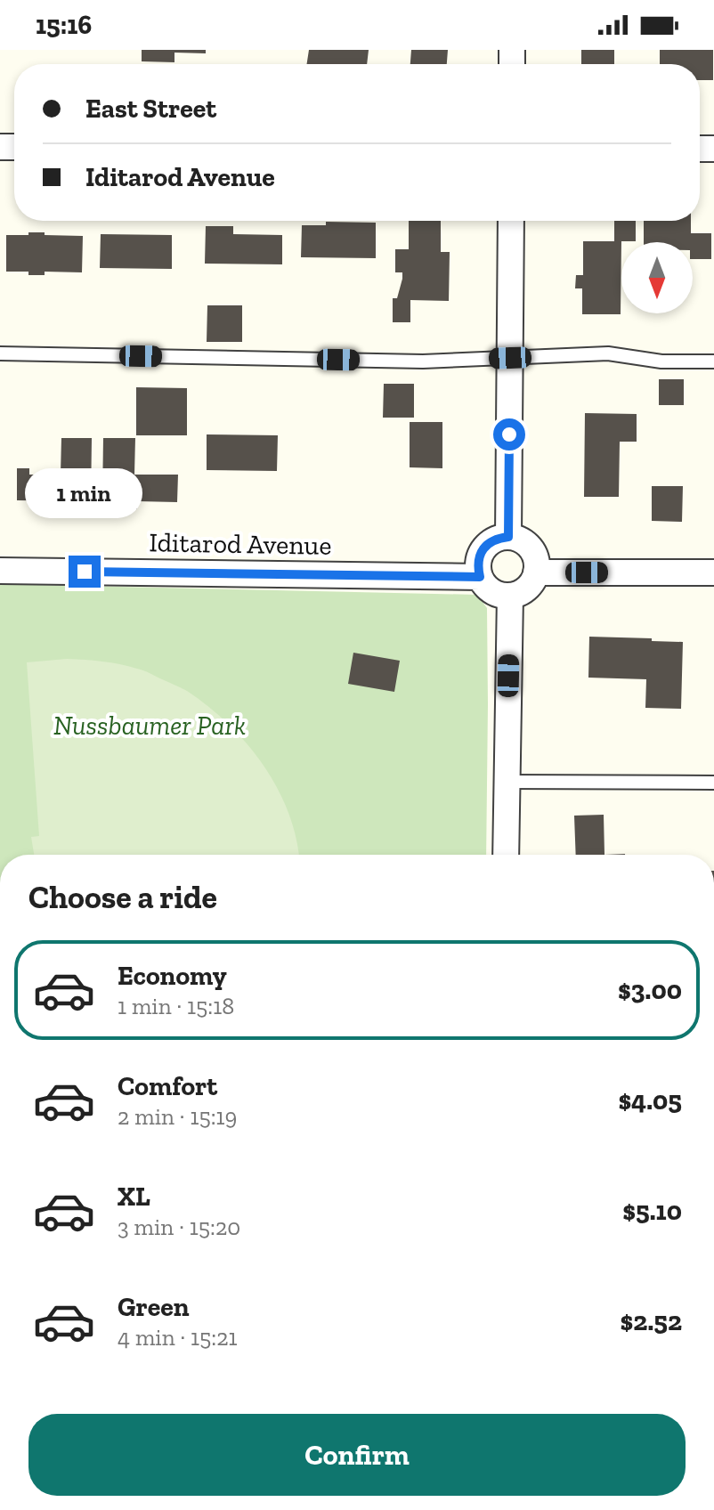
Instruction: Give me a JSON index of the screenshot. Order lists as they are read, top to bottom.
{
  "streets": {
    "street": ["Iditarod Avenue"]
  },
  "parks": ["Nussbaumer Park"],
  "north": "bottom",
  "page": {
    "status": "15:16",
    "banner": ["East Street", "Iditarod Avenue"],
    "bubble": "1 min",
    "heading": "Choose a ride",
    "list": [
      {
        "name": "Economy",
        "note": "1 min · 15:18",
        "value": "$3.00"
      },
      {
        "name": "Comfort",
        "note": "2 min · 15:19",
        "value": "$4.05"
      },
      {
        "name": "XL",
        "note": "3 min · 15:20",
        "value": "$5.10"
      },
      {
        "name": "Green",
        "note": "4 min · 15:21",
        "value": "$2.52"
      }
    ],
    "buttons": "Confirm"
  }
}
